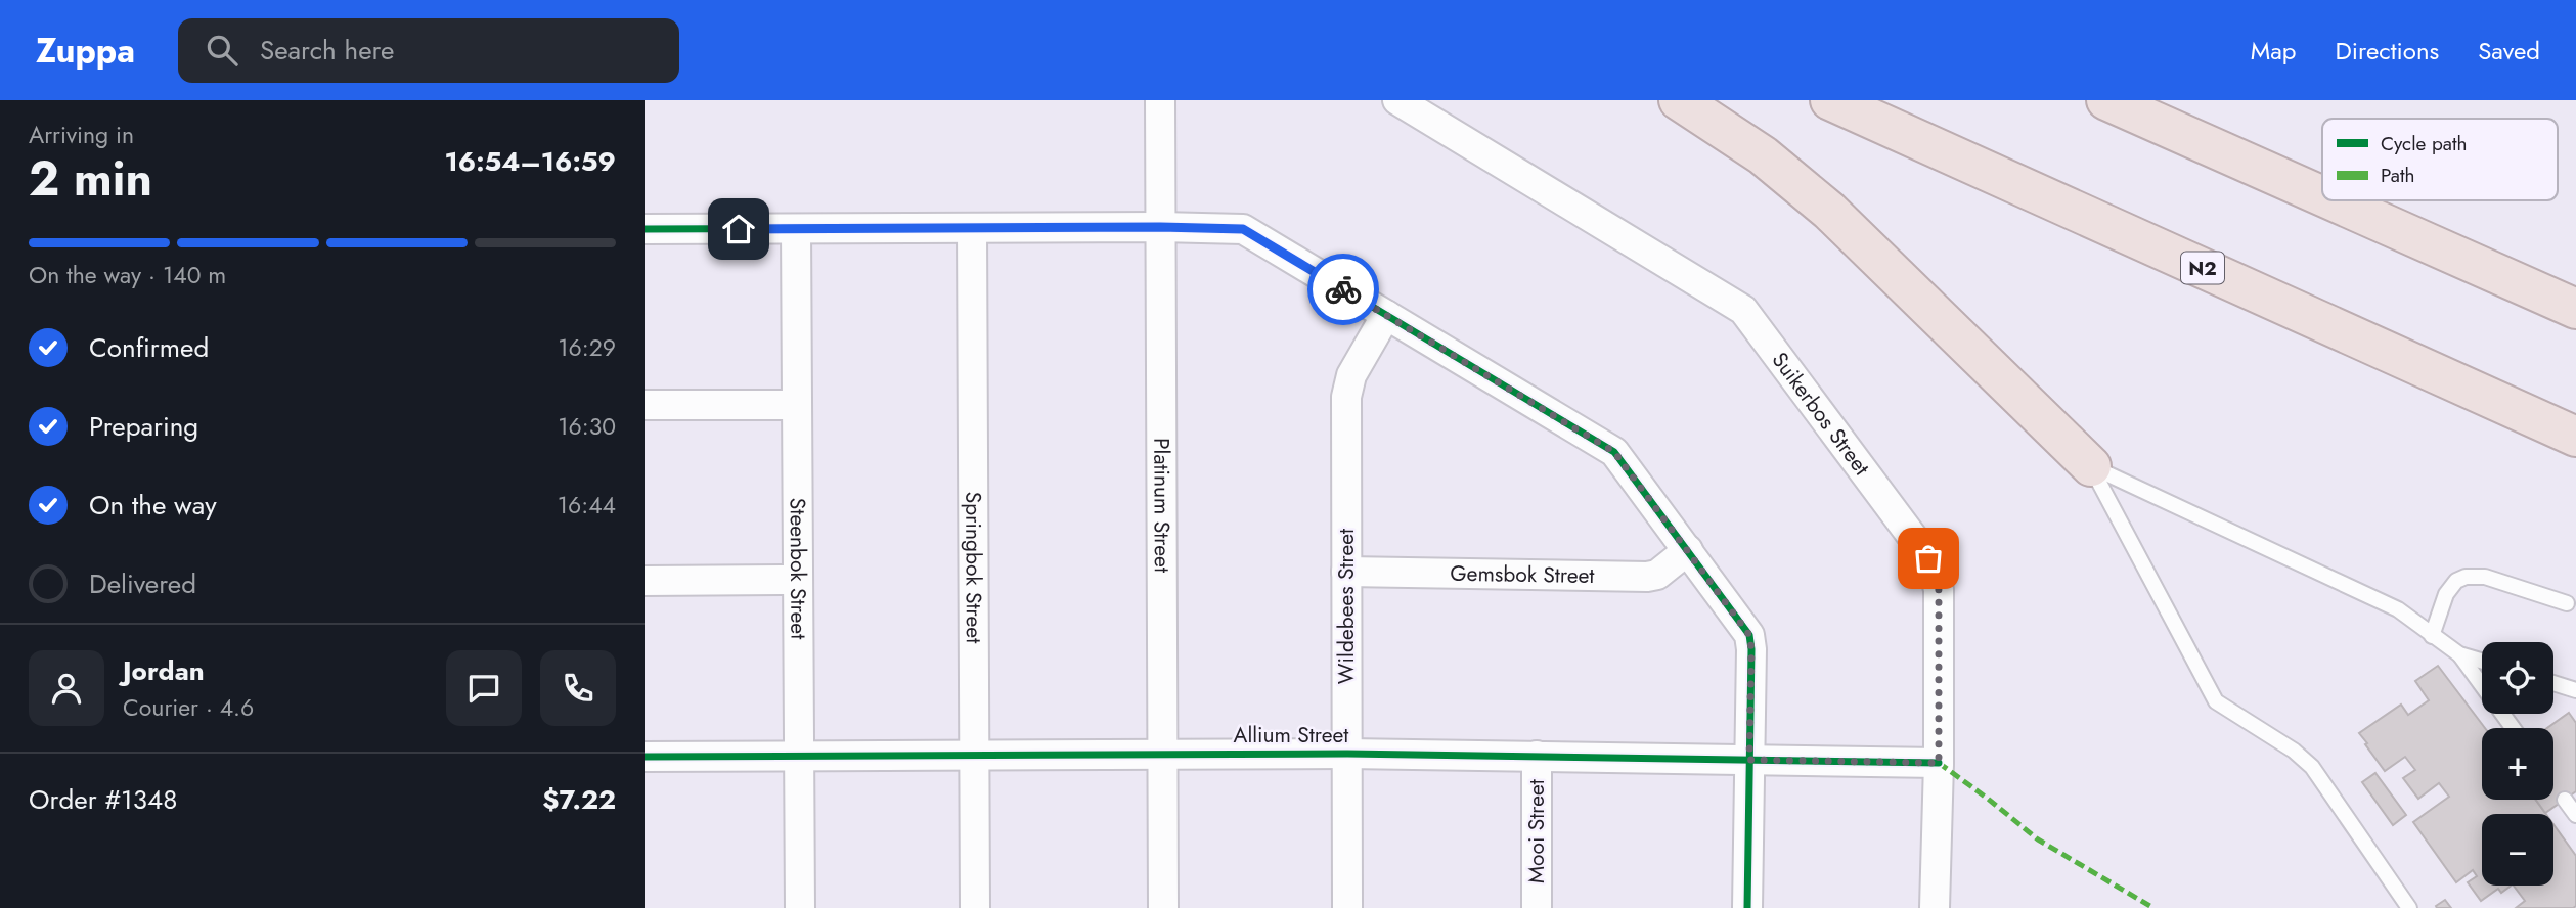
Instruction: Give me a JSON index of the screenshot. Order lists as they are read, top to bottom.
{
  "streets": {
    "highway": ["N2"],
    "street": [
      "Suikerbos Street",
      "Platinum Street",
      "Springbok Street",
      "Steenbok Street",
      "Gemsbok Street",
      "Wildebees Street",
      "Allium Street",
      "Mooi Street"
    ]
  },
  "crossings": [
    ["Suikerbos Street", "Allium Street"],
    ["Platinum Street", "Allium Street"],
    ["Springbok Street", "Allium Street"],
    ["Steenbok Street", "Allium Street"],
    ["Gemsbok Street", "Wildebees Street"],
    ["Wildebees Street", "Allium Street"],
    ["Allium Street", "Mooi Street"]
  ],
  "legend": ["Cycle path", "Path"],
  "page": {
    "header": "Zuppa",
    "search": "Search here",
    "nav": ["Map", "Directions", "Saved"],
    "heading": ["2 min", "Arriving in", "16:54–16:59"],
    "panel": [
      "Jordan",
      "Courier · 4.6",
      "Order #1348",
      "$7.22"
    ],
    "bar": "On the way · 140 m",
    "list": [
      ["Confirmed", "16:29"],
      ["Preparing", "16:30"],
      ["On the way", "16:44"],
      "Delivered"
    ],
    "map_buttons": ["+", "−"]
  }
}
